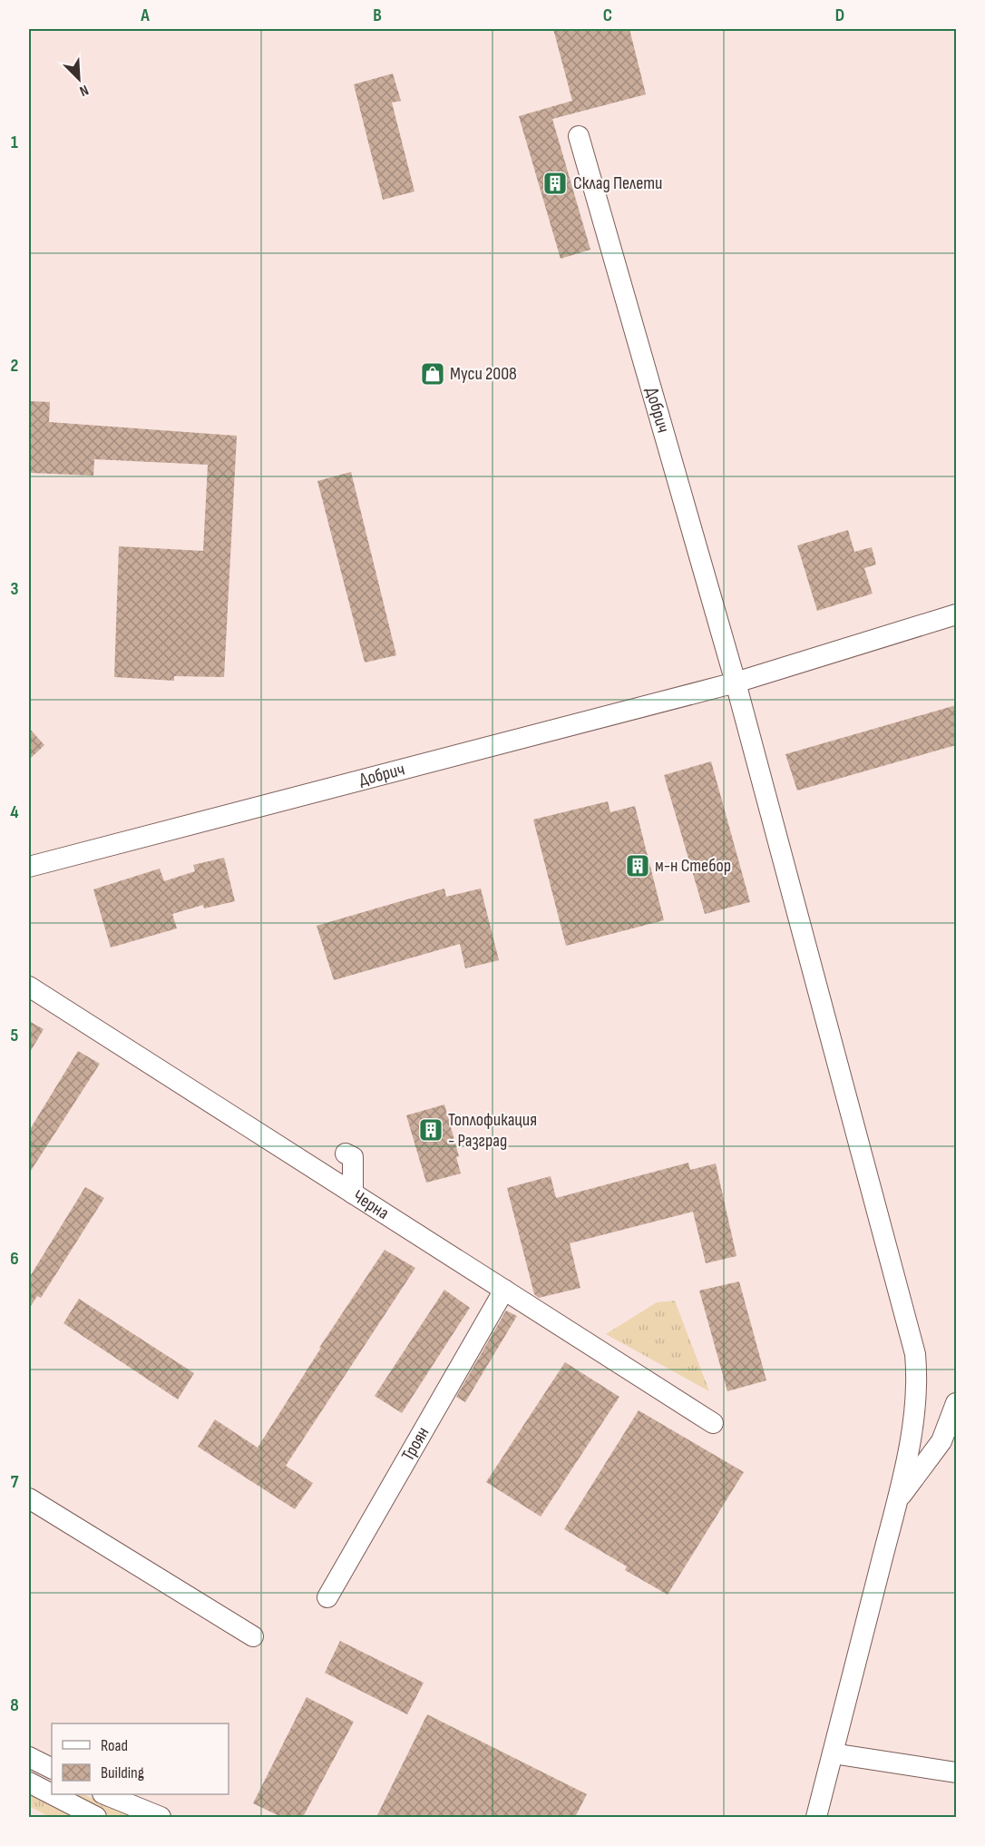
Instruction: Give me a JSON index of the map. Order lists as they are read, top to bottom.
{
  "streets": {
    "street": ["Добрич", "Черна", "Троян"]
  },
  "crossings": [
    ["Черна", "Троян"]
  ],
  "places": {
    "building": ["Склад Пелети", "м-н Стебор", "Топлофикация - Разград"],
    "shop": ["Муси 2008"]
  },
  "legend": ["Road", "Building"],
  "north": "bottom right",
  "grid": {
    "columns": [
      "A",
      "B",
      "C",
      "D"
    ],
    "rows": [
      "1",
      "2",
      "3",
      "4",
      "5",
      "6",
      "7",
      "8"
    ]
  }
}
